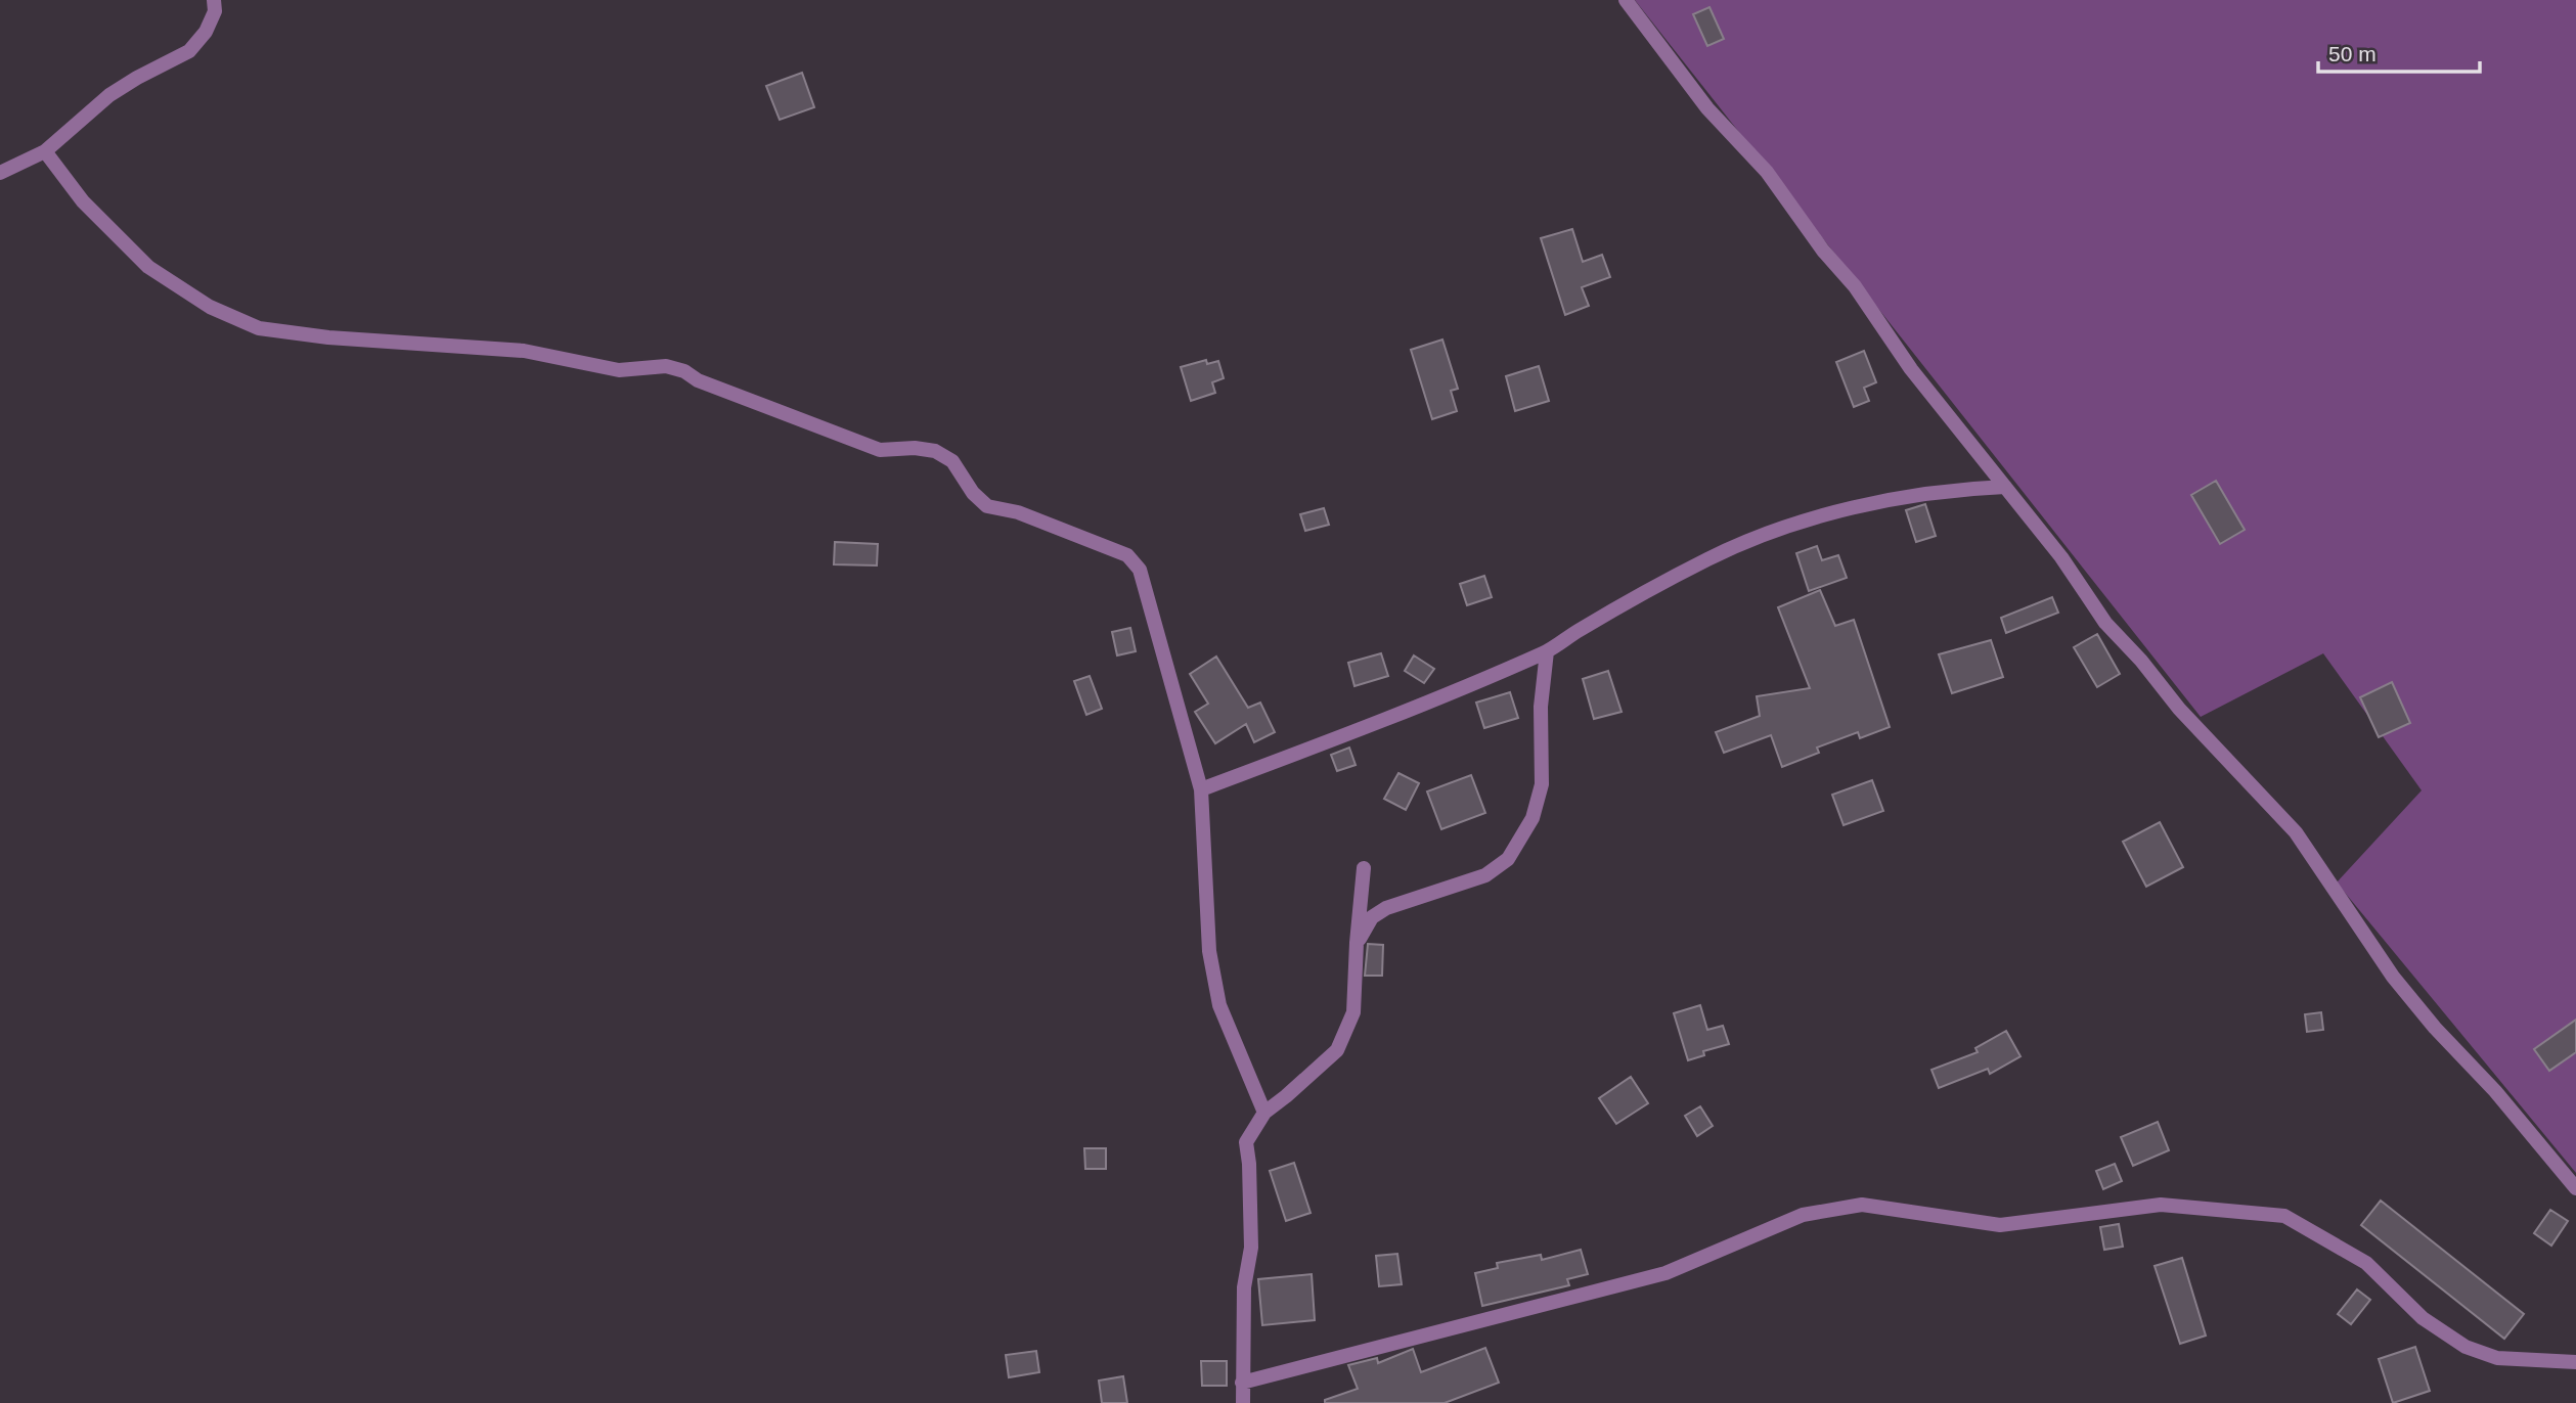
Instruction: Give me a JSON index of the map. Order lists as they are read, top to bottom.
{
  "scale_bar": "50 m"
}
